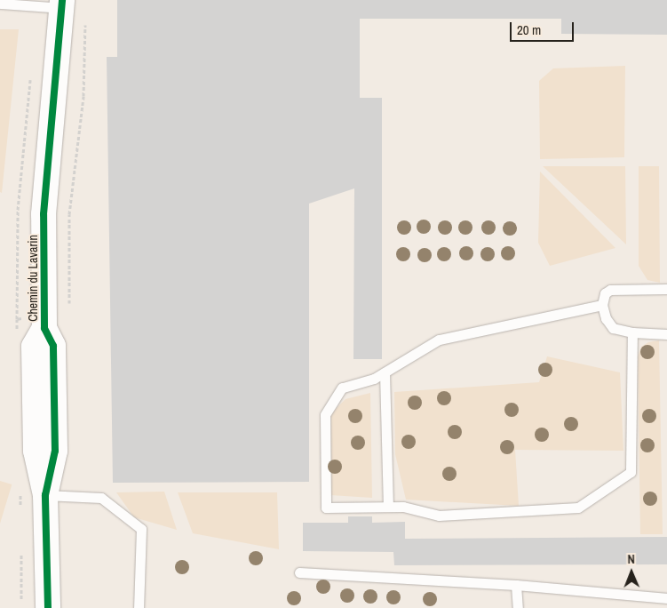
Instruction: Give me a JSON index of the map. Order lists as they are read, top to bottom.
{
  "streets": {
    "street": ["Chemin du Lavarin"]
  },
  "scale_bar": "20 m",
  "north": "top"
}
